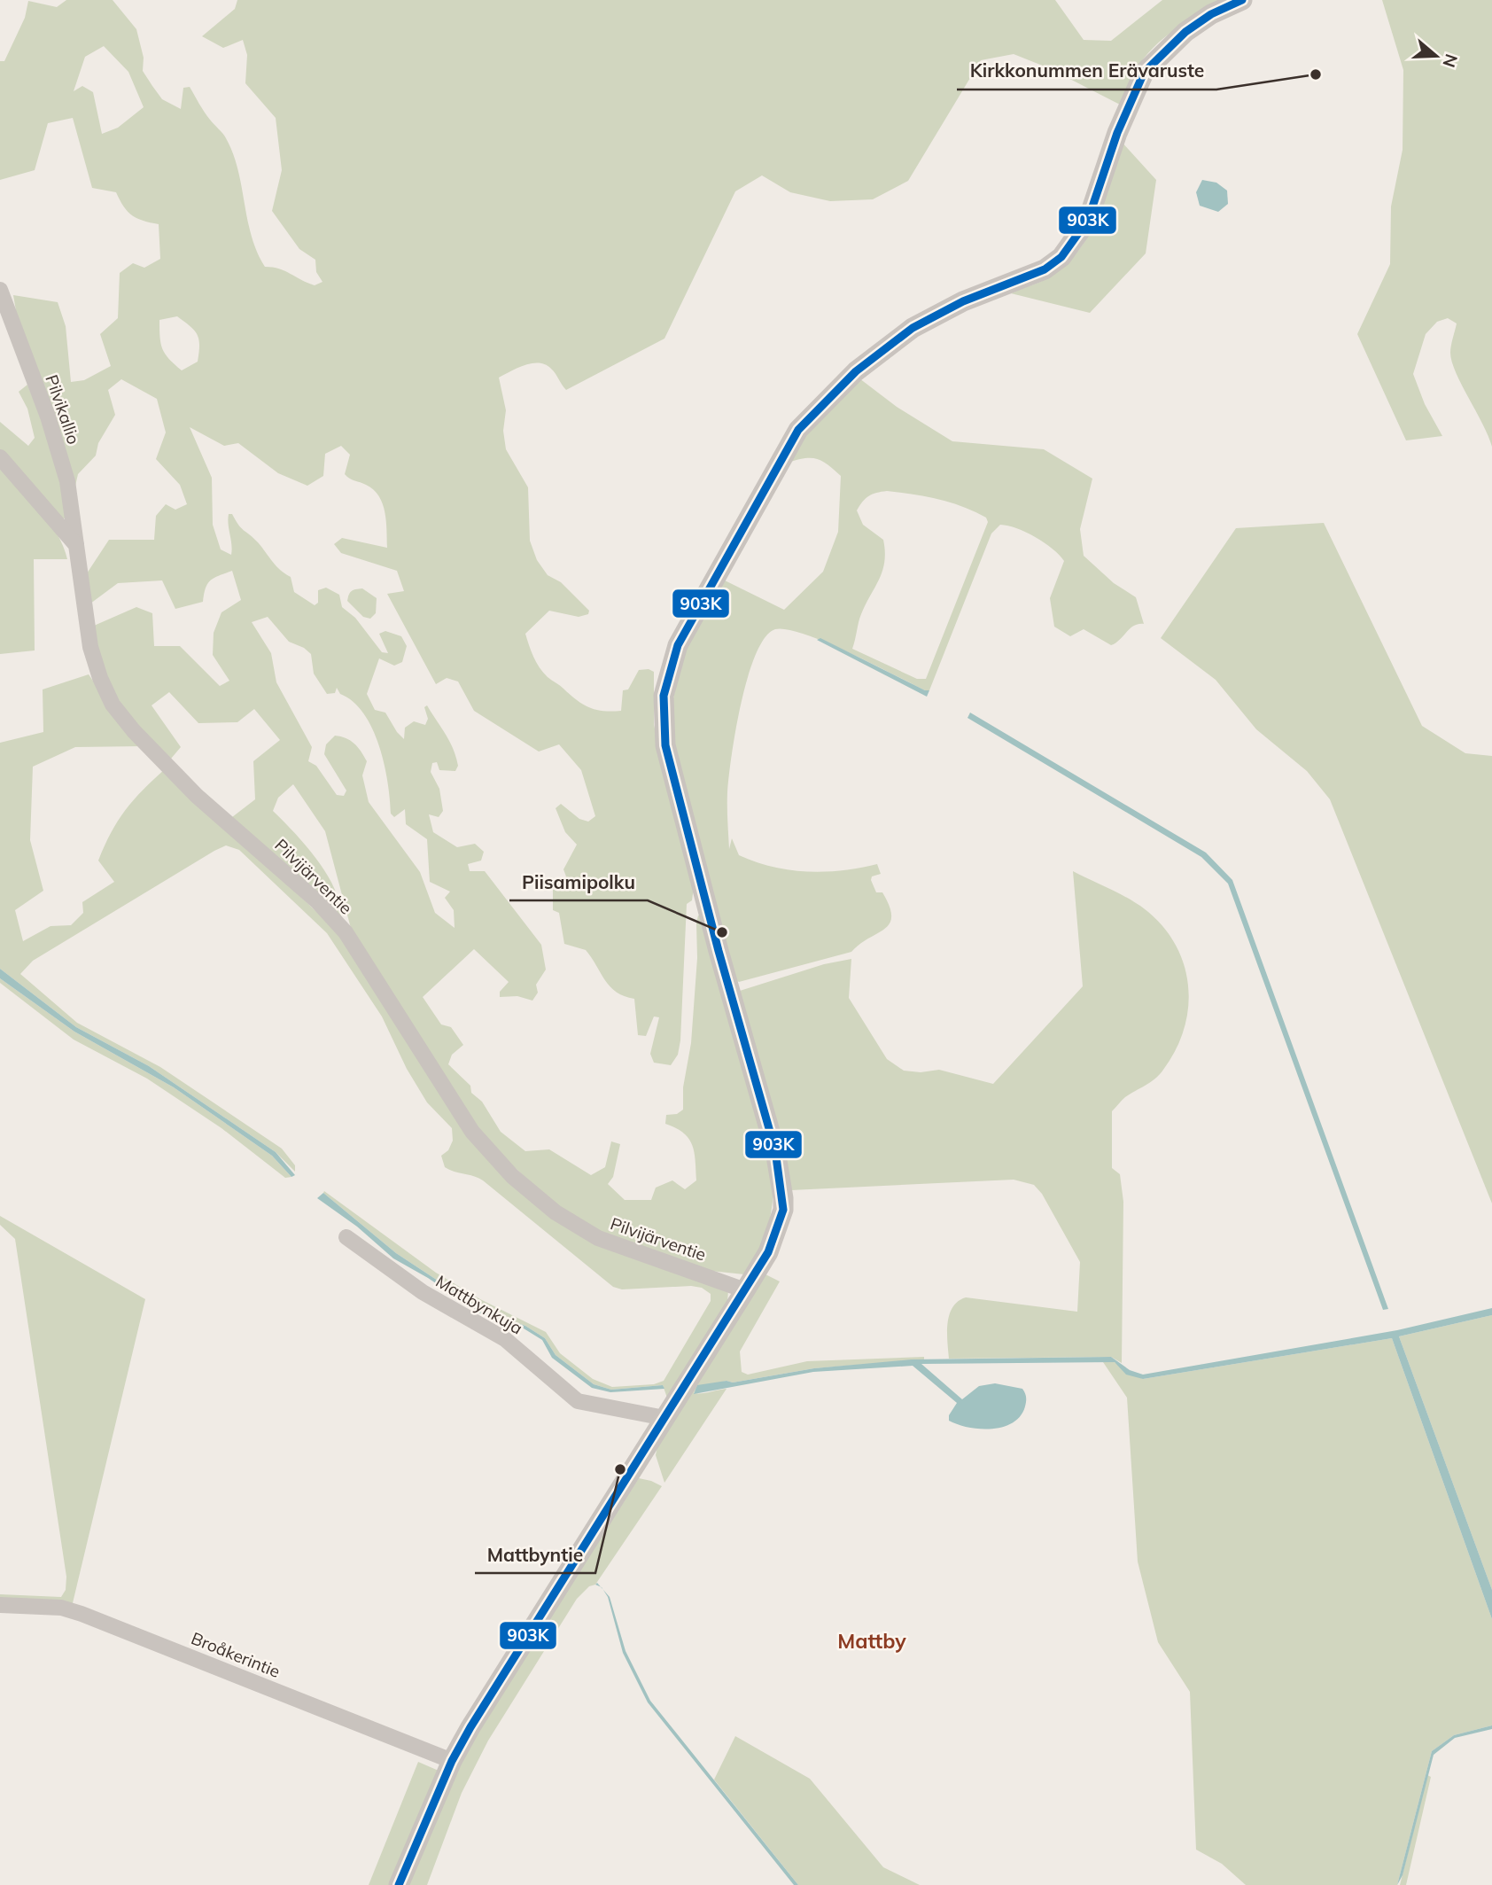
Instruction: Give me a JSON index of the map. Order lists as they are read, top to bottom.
{
  "streets": {
    "street": [
      "Pilvikallio",
      "Pilvijärventie",
      "Mattbynkuja",
      "Broåkerintie"
    ]
  },
  "crossings": [
    ["Pilvikallio", "Pilvijärventie"]
  ],
  "districts": ["Mattby"],
  "places": ["Kirkkonummen Erävaruste", "Piisamipolku", "Mattbyntie"],
  "lines": ["transit line 903K"],
  "north": "right"
}
